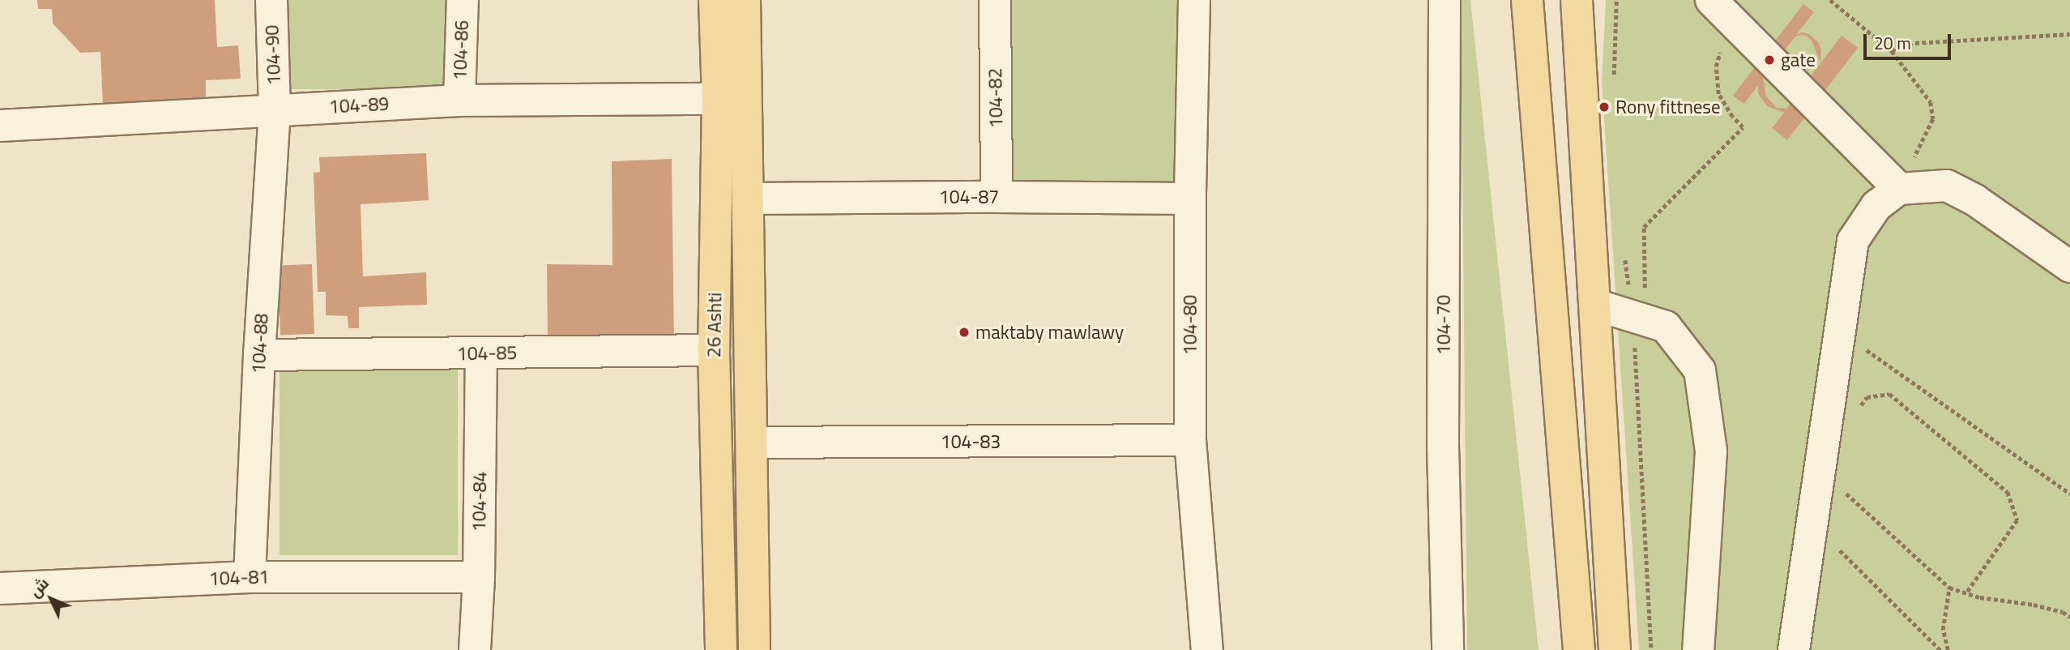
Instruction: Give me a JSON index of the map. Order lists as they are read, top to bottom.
{
  "streets": {
    "main road": ["26 Ashti"],
    "street": [
      "104-86",
      "104-90",
      "104-82",
      "104-89",
      "104-87",
      "104-80",
      "104-70",
      "104-88",
      "104-85",
      "104-83",
      "104-84",
      "104-81"
    ]
  },
  "crossings": [
    ["104-86", "104-89"],
    ["104-90", "104-89"],
    ["104-90", "104-88"],
    ["104-82", "104-87"],
    ["104-89", "26 Ashti"],
    ["104-89", "104-88"],
    ["104-87", "26 Ashti"],
    ["104-87", "104-80"],
    ["26 Ashti", "104-85"],
    ["26 Ashti", "104-83"],
    ["104-80", "104-83"],
    ["104-88", "104-85"],
    ["104-88", "104-81"],
    ["104-85", "104-84"],
    ["104-84", "104-81"]
  ],
  "places": ["gate", "Rony fittnese", "maktaby mawlawy"],
  "scale_bar": "20 m",
  "north": "top left"
}
